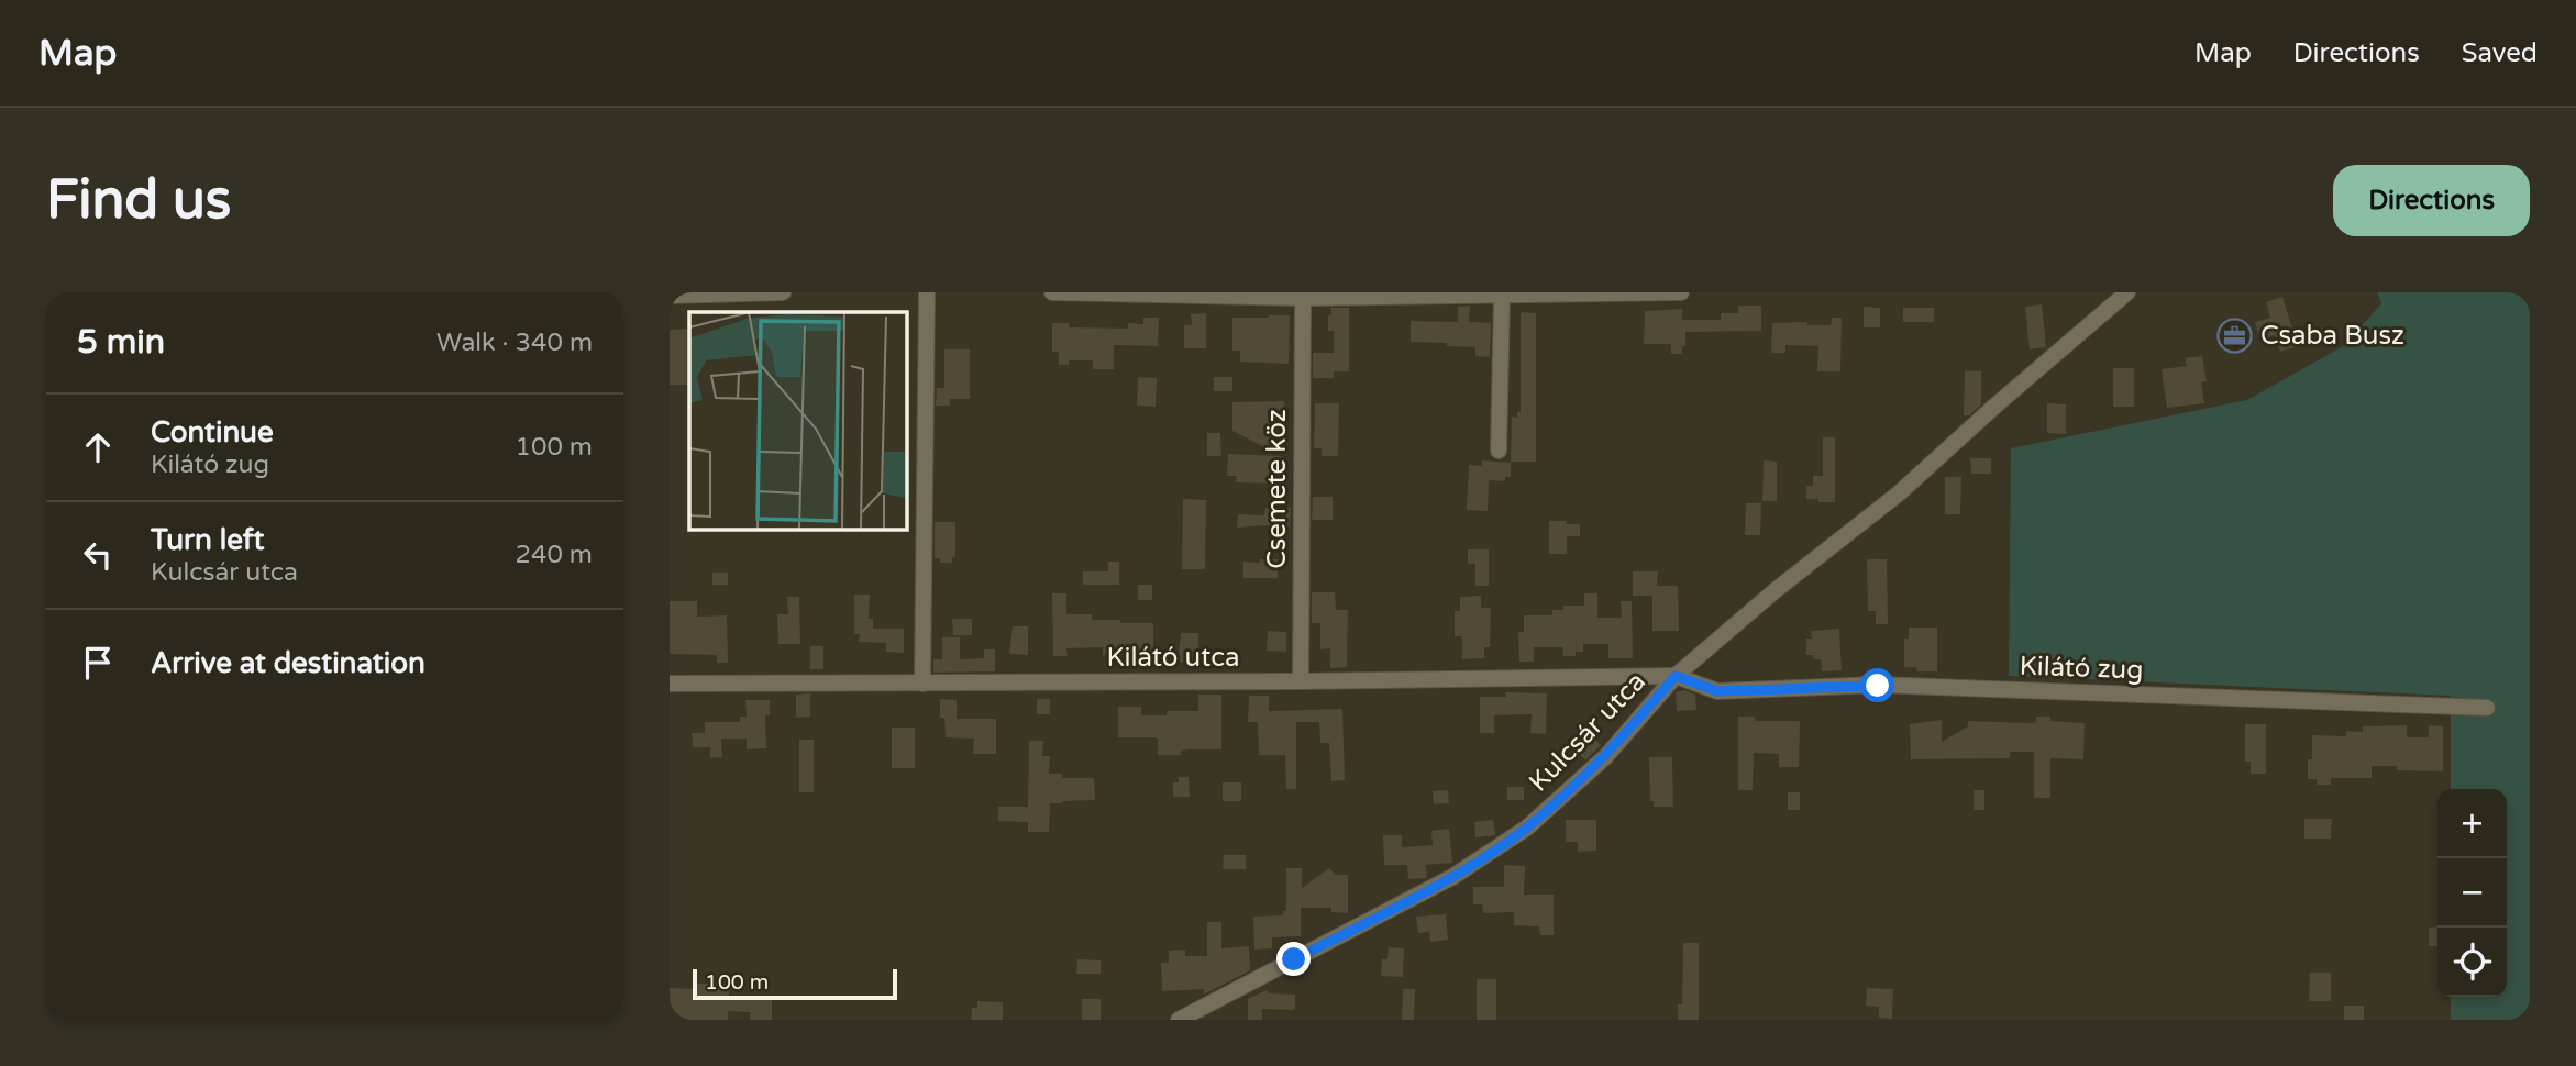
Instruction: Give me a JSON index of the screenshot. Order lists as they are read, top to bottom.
{
  "streets": {
    "street": [
      "Csemete köz",
      "Kilátó utca",
      "Kilátó zug",
      "Kulcsár utca"
    ]
  },
  "crossings": [
    ["Csemete köz", "Kilátó utca"],
    ["Kilátó utca", "Kilátó zug"],
    ["Kilátó utca", "Kulcsár utca"],
    ["Kilátó zug", "Kulcsár utca"]
  ],
  "places": {
    "office": ["Csaba Busz"]
  },
  "scale_bar": "100 m",
  "page": {
    "header": "Map",
    "nav": ["Map", "Directions", "Saved"],
    "buttons": "Directions",
    "title": "Find us",
    "heading": ["5 min", "Walk · 340 m"],
    "list": [
      ["Continue", "Kilátó zug", "100 m"],
      ["Turn left", "Kulcsár utca", "240 m"],
      "Arrive at destination"
    ],
    "map_buttons": ["+", "−"],
    "scale": "100 m"
  }
}
